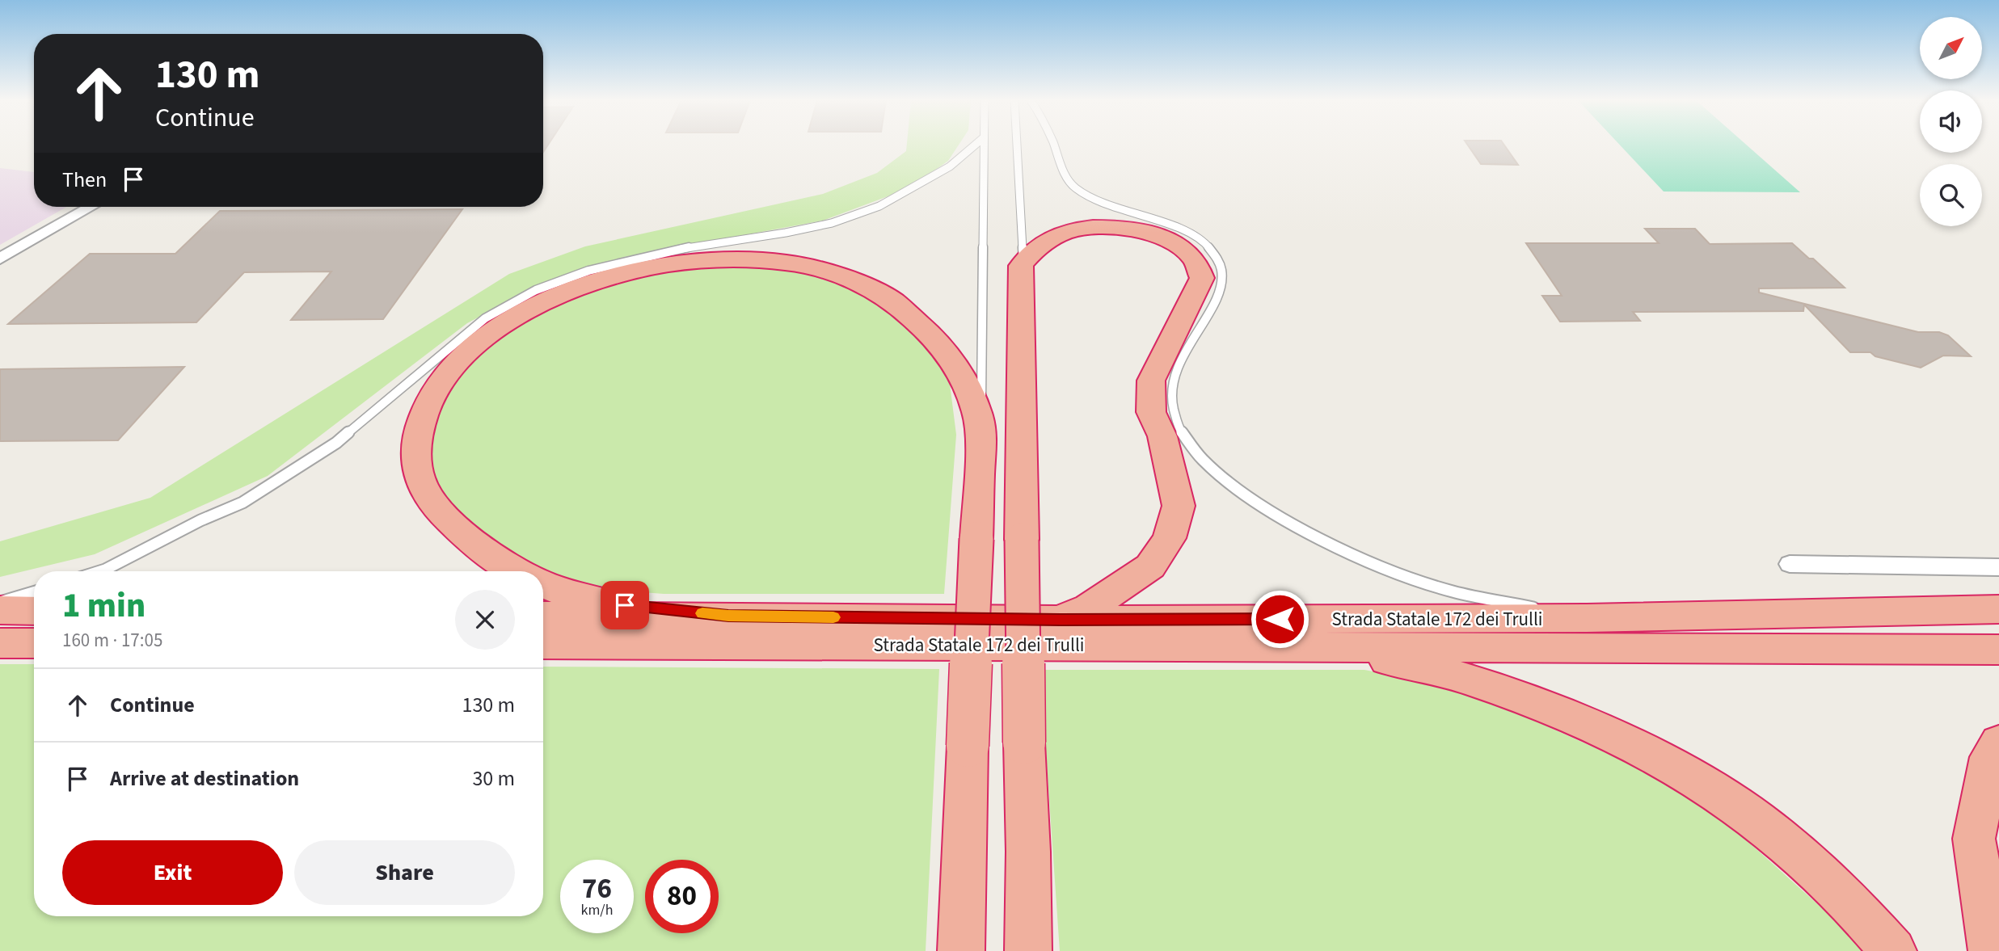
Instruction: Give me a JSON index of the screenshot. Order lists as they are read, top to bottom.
{
  "streets": {
    "highway": ["Strada Statale 172 dei Trulli"]
  },
  "north": "top right",
  "page": {
    "turn": ["130 m", "Continue"],
    "then": "Then",
    "heading": ["1 min", "160 m · 17:05"],
    "list": [
      {
        "name": "Continue",
        "value": "130 m"
      },
      {
        "name": "Arrive at destination",
        "value": "30 m"
      }
    ],
    "buttons": ["Exit", "Share"],
    "speed": "76 km/h",
    "limit": "80"
  }
}
